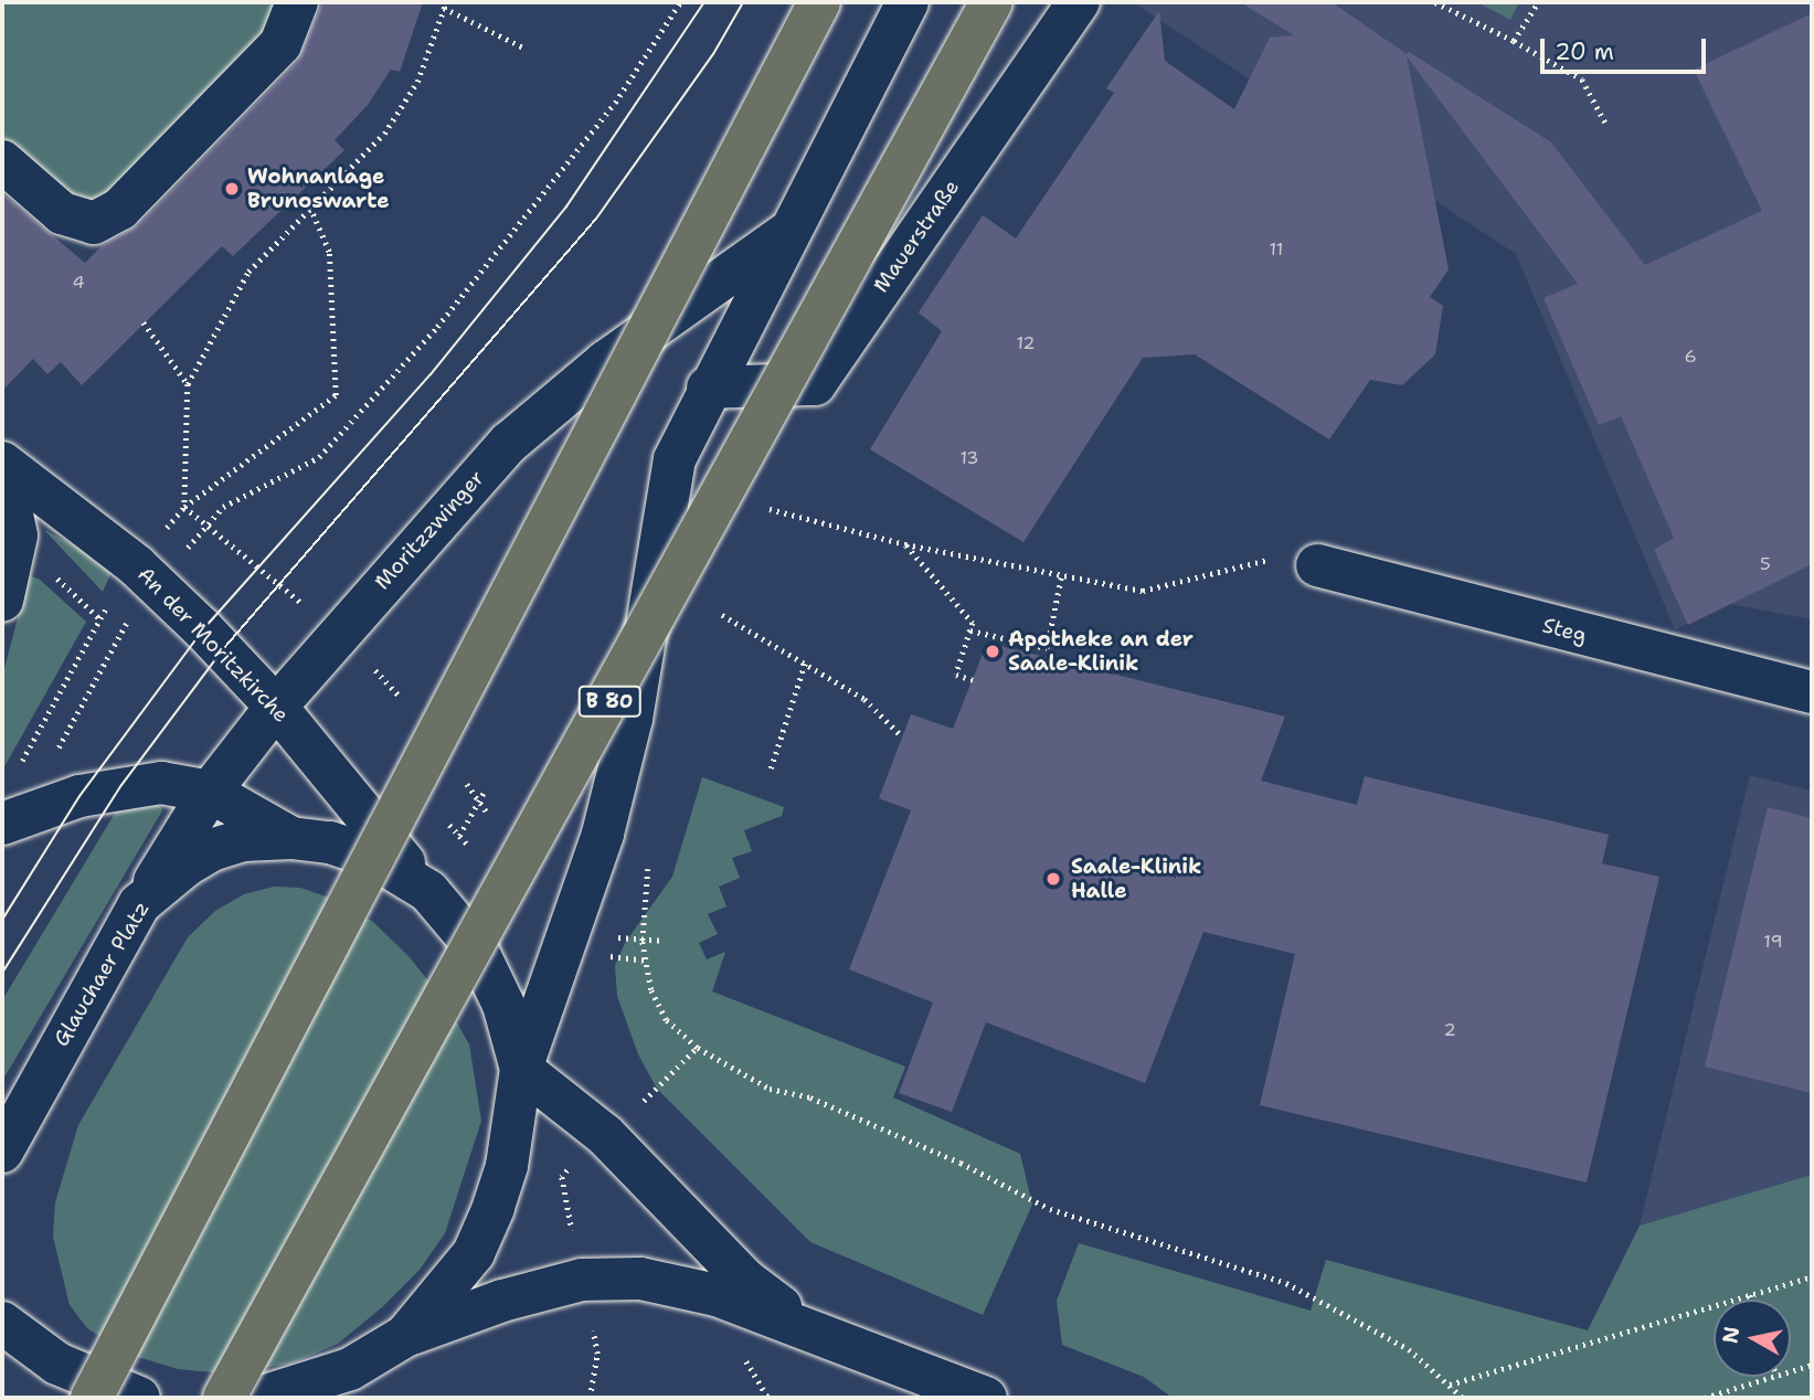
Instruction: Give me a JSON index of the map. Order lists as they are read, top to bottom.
{
  "streets": {
    "main road": ["B 80"],
    "street": [
      "Mauerstraße",
      "Moritzzwinger",
      "Steg",
      "An der Moritzkirche",
      "Glauchaer Platz"
    ]
  },
  "crossings": [
    ["Mauerstraße", "Moritzzwinger"],
    ["Moritzzwinger", "An der Moritzkirche"],
    ["Moritzzwinger", "Glauchaer Platz"],
    ["An der Moritzkirche", "Glauchaer Platz"]
  ],
  "places": ["Wohnanlage Brunoswarte", "Apotheke an der Saale-Klinik", "Saale-Klinik Halle"],
  "house_numbers": [
    "11",
    "4",
    "12",
    "6",
    "13",
    "5",
    "19",
    "2"
  ],
  "scale_bar": "20 m",
  "north": "left"
}
